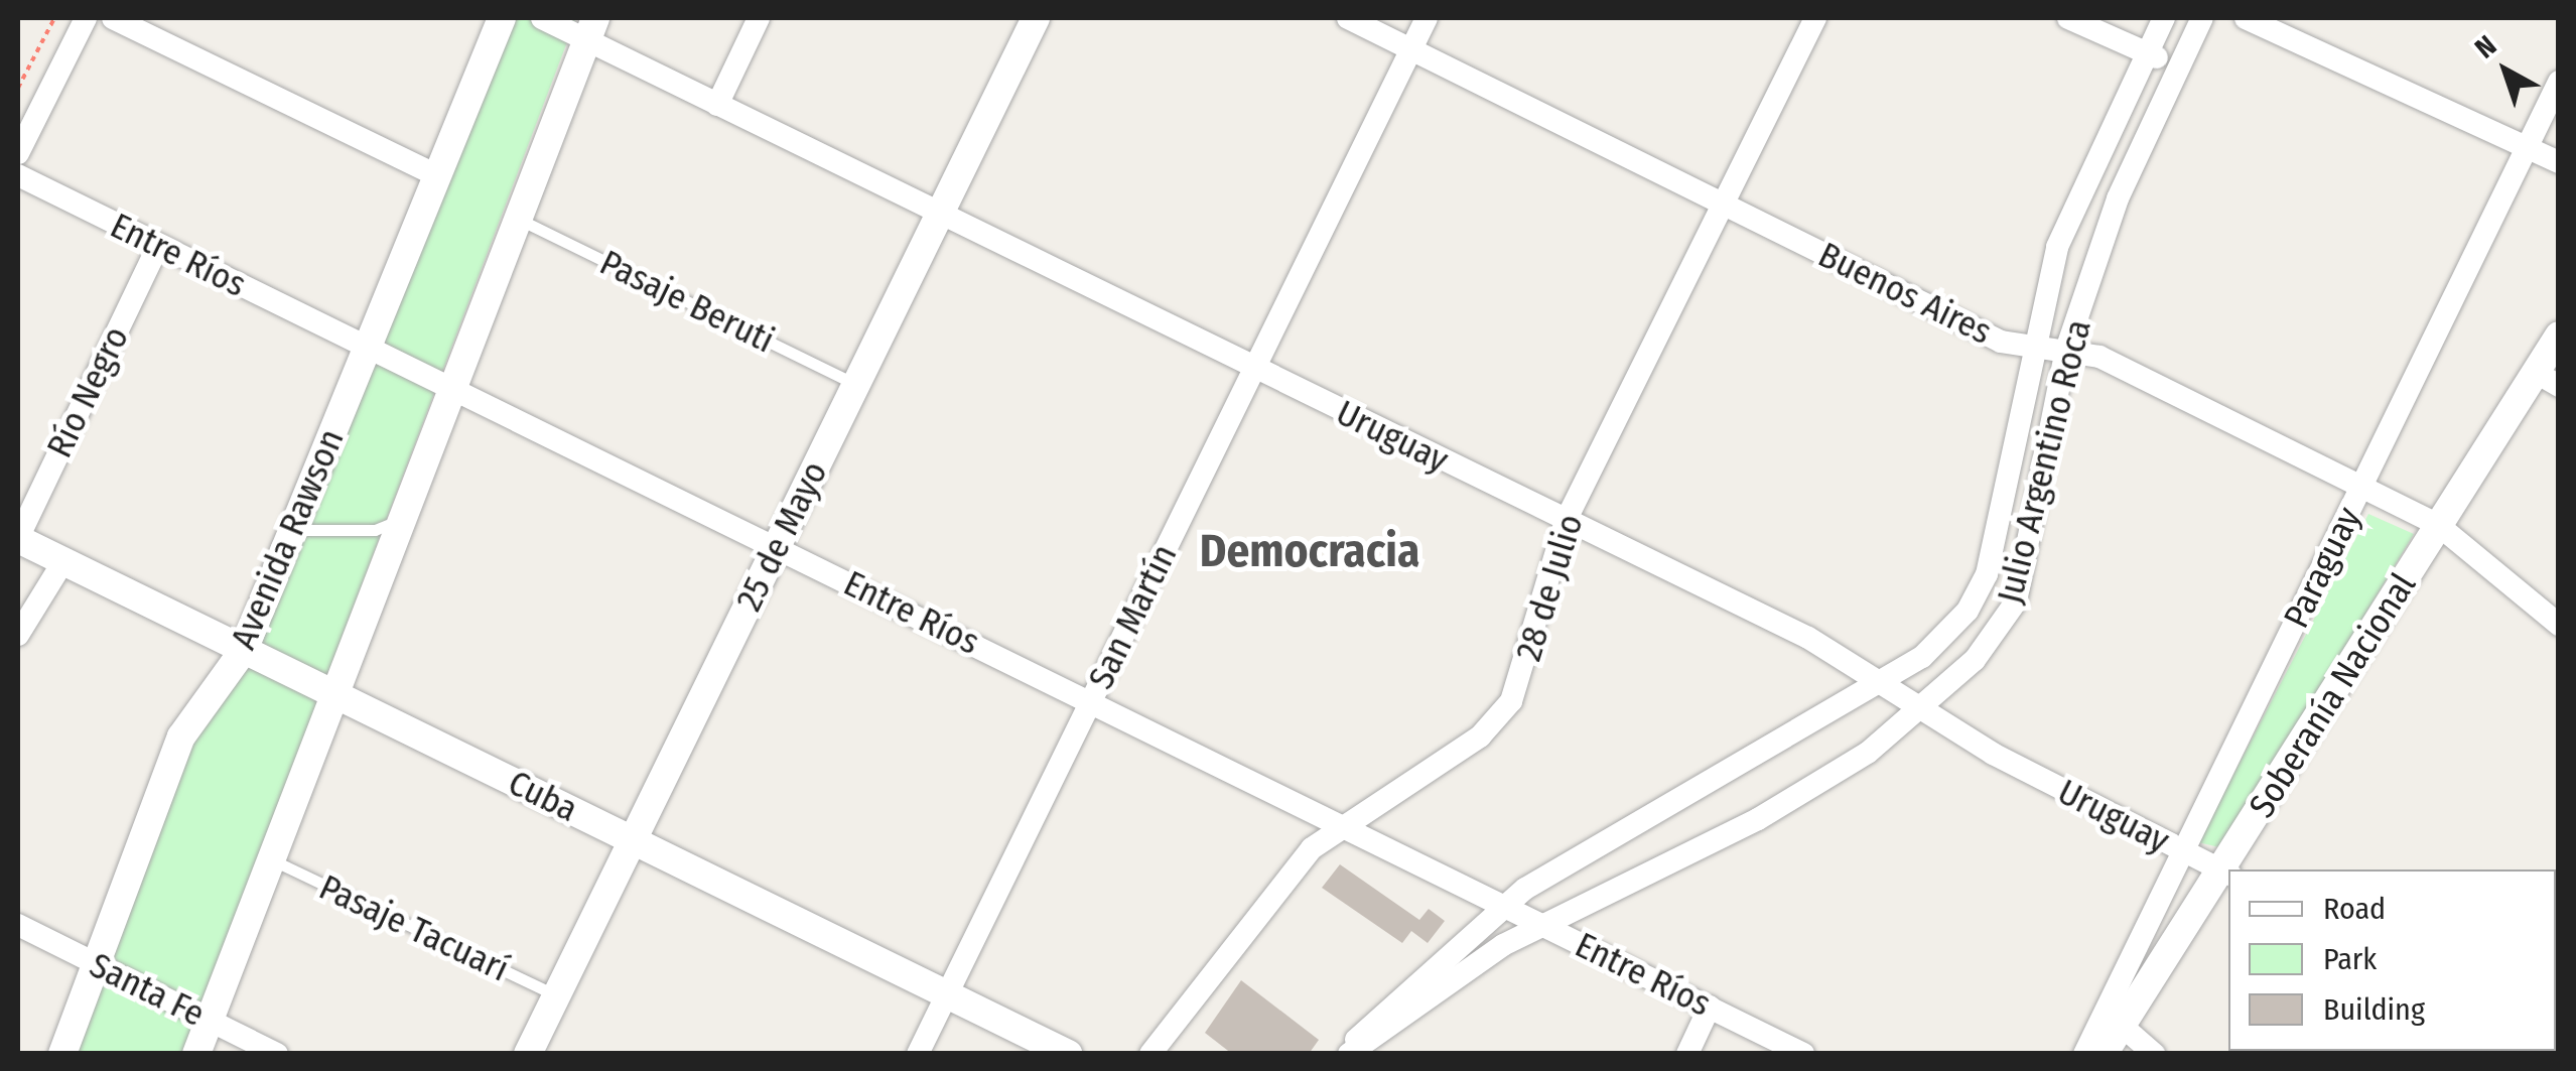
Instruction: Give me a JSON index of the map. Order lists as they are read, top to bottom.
{
  "streets": {
    "street": [
      "Entre Ríos",
      "Buenos Aires",
      "Río Negro",
      "Uruguay",
      "Julio Argentino Roca",
      "25 de Mayo",
      "Avenida Rawson",
      "Paraguay",
      "28 de Julio",
      "San Martín",
      "Soberanía Nacional",
      "Cuba",
      "Santa Fe"
    ],
    "lane": ["Pasaje Beruti", "Pasaje Tacuarí"]
  },
  "crossings": [
    ["Entre Ríos", "Río Negro"],
    ["Entre Ríos", "Julio Argentino Roca"],
    ["Entre Ríos", "25 de Mayo"],
    ["Entre Ríos", "Avenida Rawson"],
    ["Entre Ríos", "28 de Julio"],
    ["Entre Ríos", "San Martín"],
    ["Buenos Aires", "Julio Argentino Roca"],
    ["Buenos Aires", "Paraguay"],
    ["Buenos Aires", "28 de Julio"],
    ["Buenos Aires", "San Martín"],
    ["Buenos Aires", "Soberanía Nacional"],
    ["Pasaje Beruti", "25 de Mayo"],
    ["Río Negro", "Cuba"],
    ["Uruguay", "Julio Argentino Roca"],
    ["Uruguay", "25 de Mayo"],
    ["Uruguay", "Paraguay"],
    ["Uruguay", "28 de Julio"],
    ["Uruguay", "San Martín"],
    ["Uruguay", "Soberanía Nacional"],
    ["25 de Mayo", "Cuba"],
    ["25 de Mayo", "Pasaje Tacuarí"],
    ["Avenida Rawson", "Cuba"],
    ["Avenida Rawson", "Santa Fe"],
    ["San Martín", "Cuba"]
  ],
  "districts": ["Democracia"],
  "legend": ["Road", "Park", "Building"],
  "north": "top left"
}
